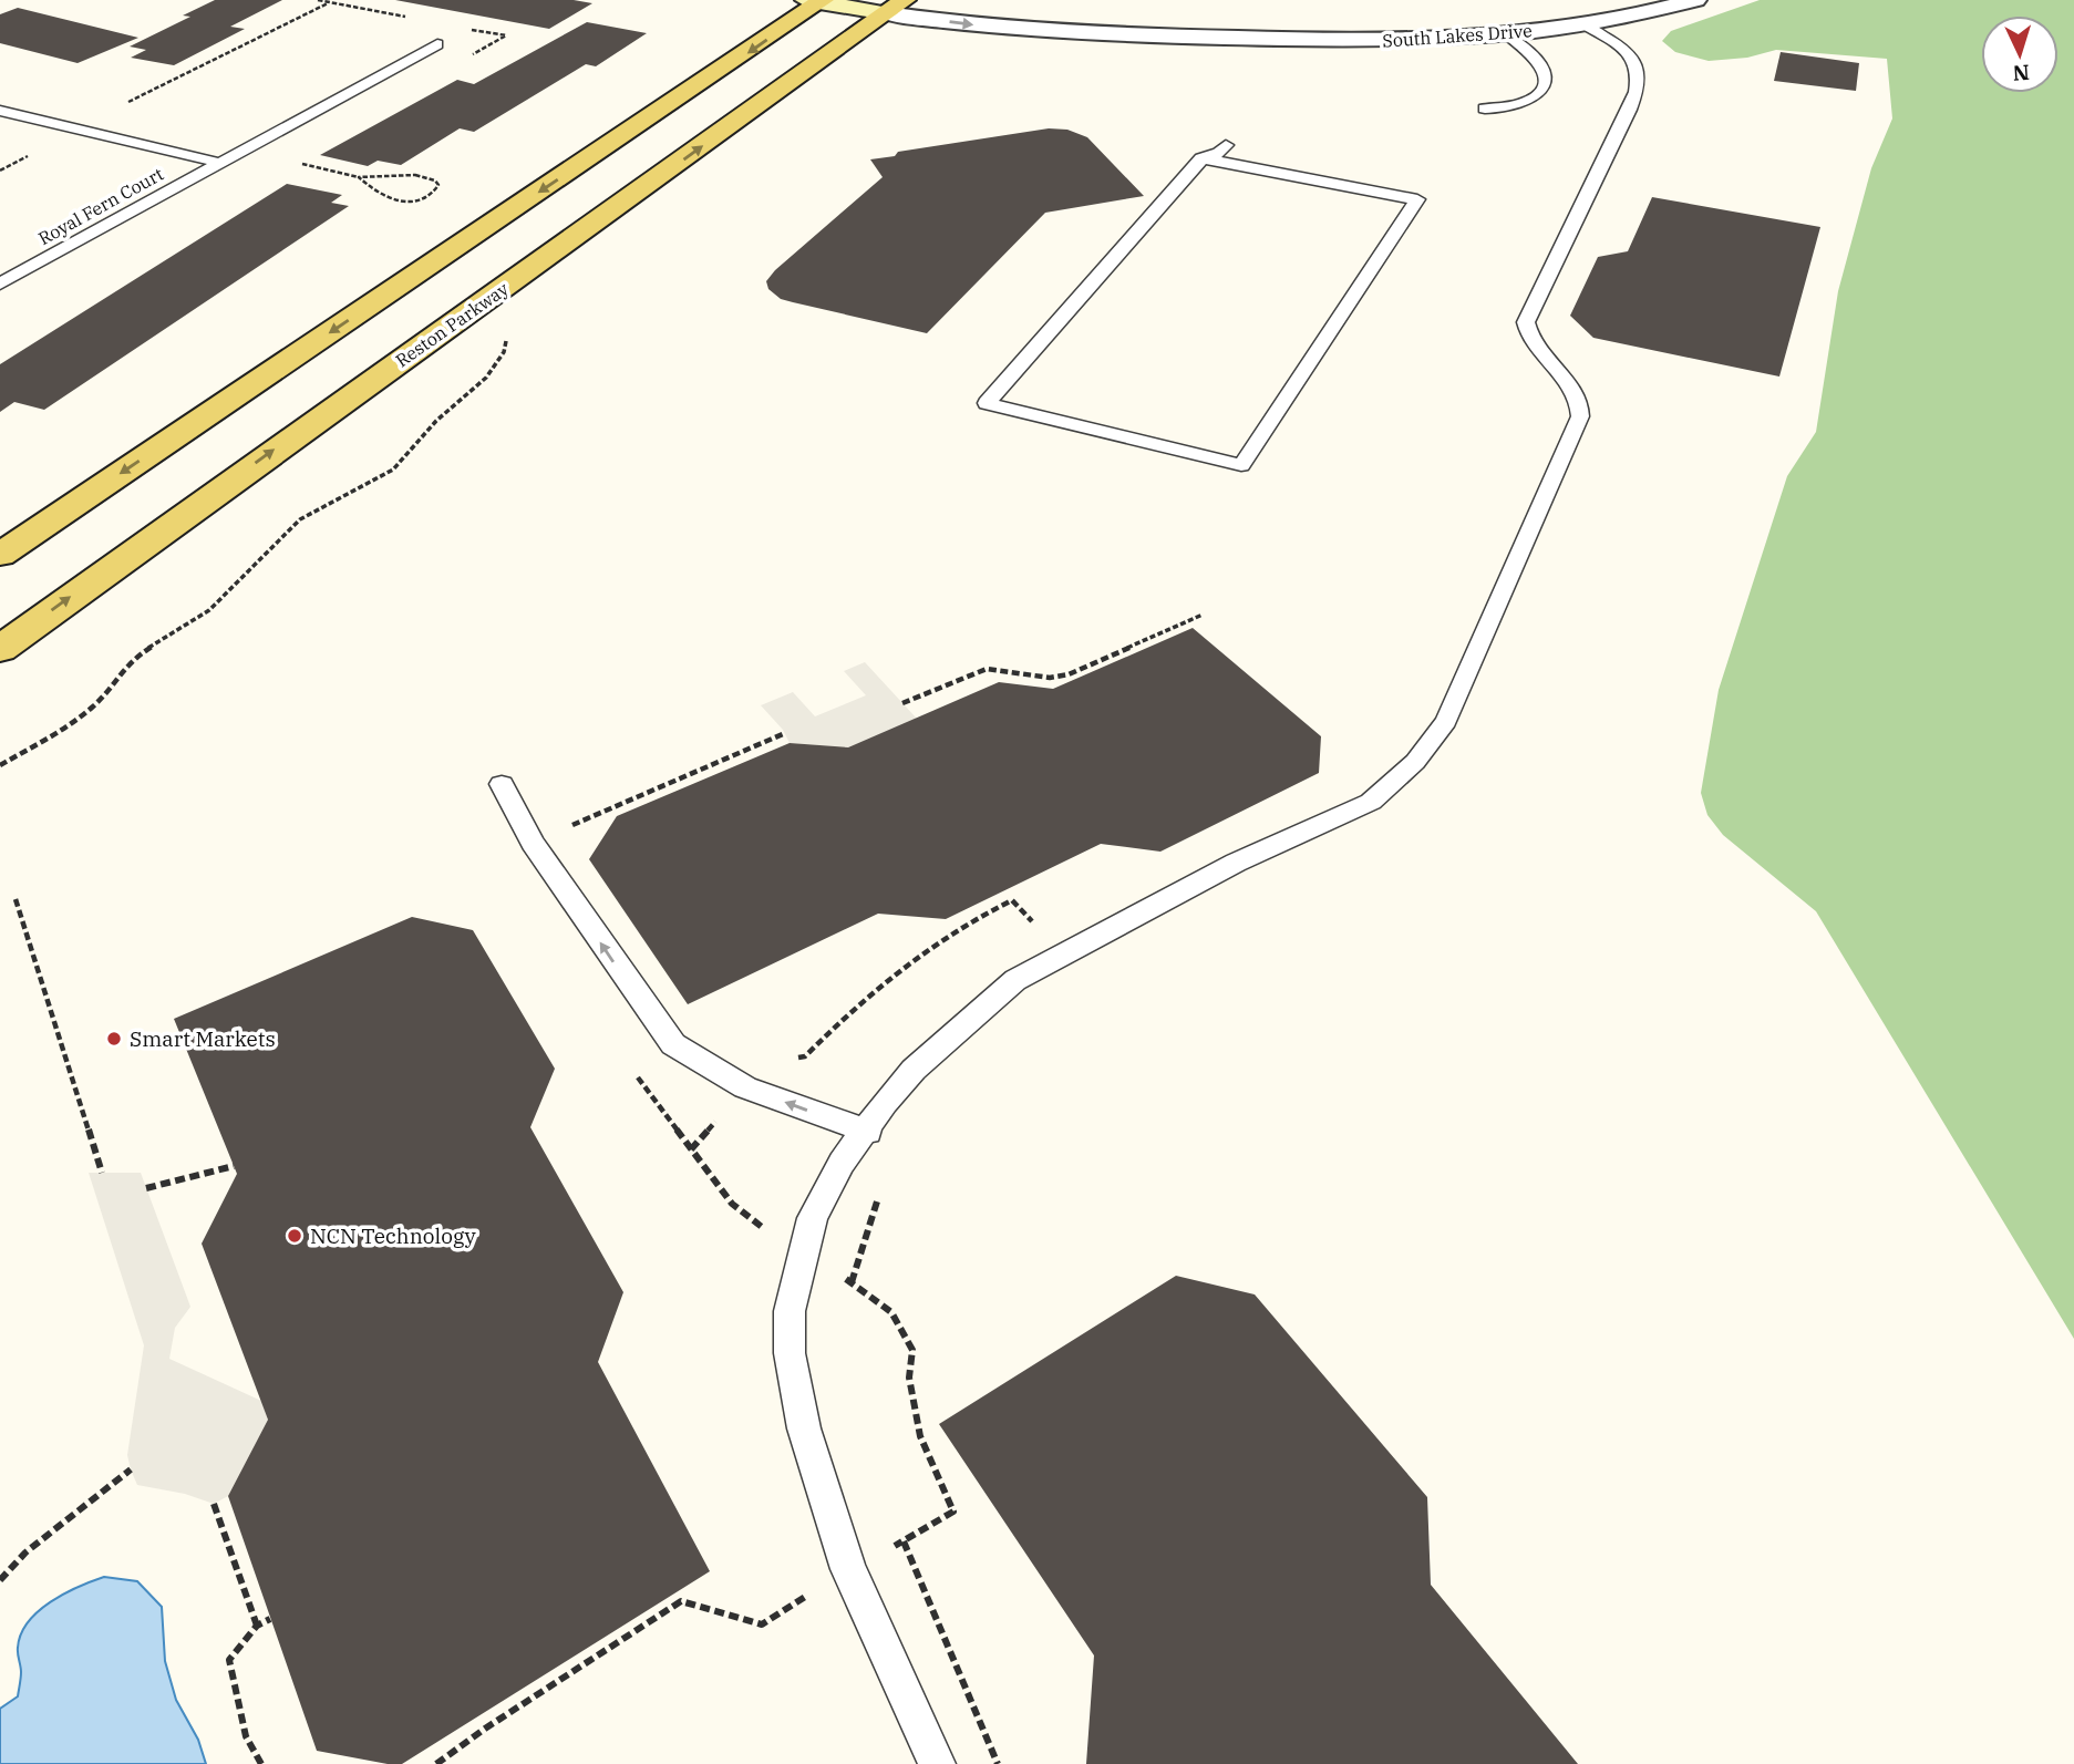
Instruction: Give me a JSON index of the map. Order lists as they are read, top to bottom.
{
  "streets": {
    "main road": ["South Lakes Drive", "Reston Parkway"],
    "lane": ["Royal Fern Court"]
  },
  "crossings": [
    ["South Lakes Drive", "Reston Parkway"]
  ],
  "places": ["Smart Markets", "NCN Technology"],
  "north": "bottom"
}
